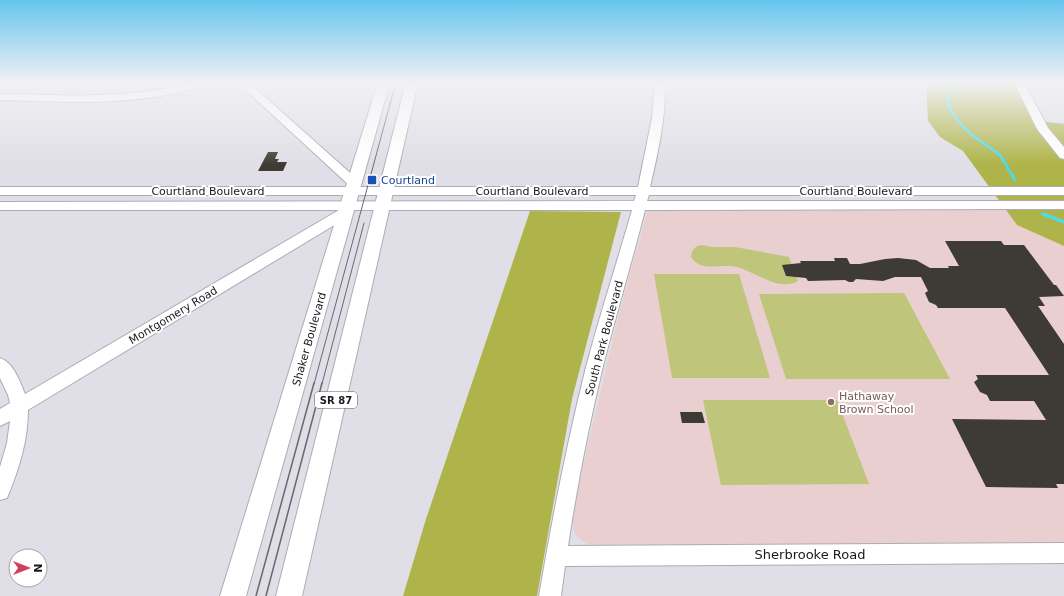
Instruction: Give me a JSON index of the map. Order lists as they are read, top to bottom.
{
  "streets": {
    "main road": ["Shaker Boulevard", "SR 87"],
    "street": [
      "Courtland Boulevard",
      "Montgomery Road",
      "South Park Boulevard",
      "Sherbrooke Road"
    ]
  },
  "crossings": [
    ["Courtland Boulevard", "Montgomery Road"],
    ["Courtland Boulevard", "South Park Boulevard"],
    ["Courtland Boulevard", "Shaker Boulevard"],
    ["Courtland Boulevard", "SR 87"],
    ["Montgomery Road", "Shaker Boulevard"],
    ["South Park Boulevard", "Sherbrooke Road"]
  ],
  "places": {
    "transit": ["Courtland"],
    "other": ["Hathaway Brown School"]
  },
  "north": "right"
}
